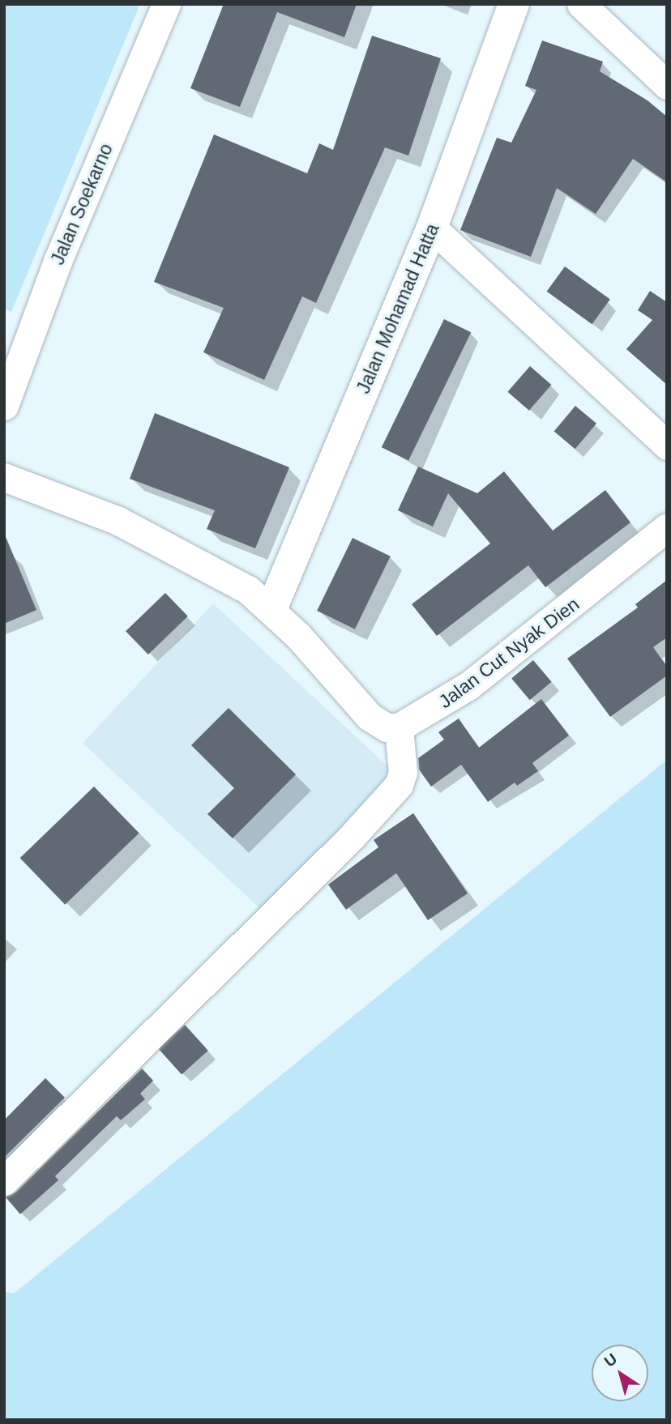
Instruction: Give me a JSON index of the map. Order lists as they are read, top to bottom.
{
  "streets": {
    "street": ["Jalan Soekarno", "Jalan Mohamad Hatta", "Jalan Cut Nyak Dien"]
  },
  "north": "top left"
}
